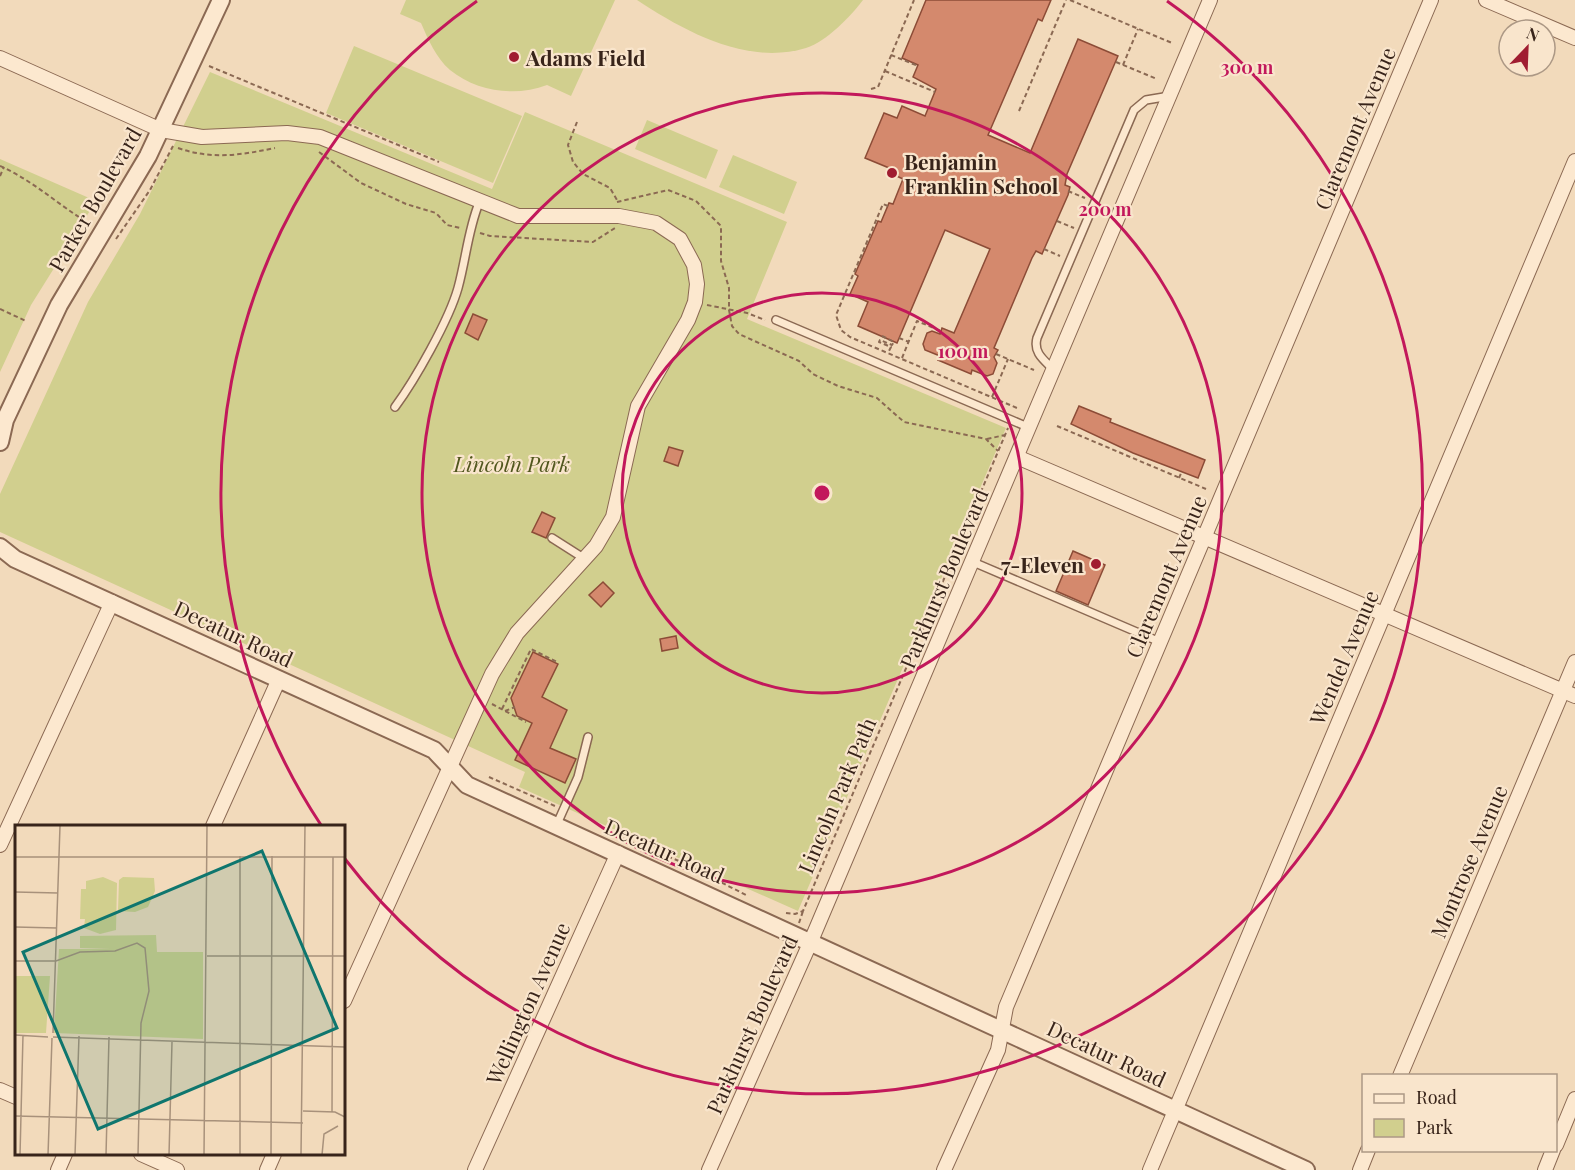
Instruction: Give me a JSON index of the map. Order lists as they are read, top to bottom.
{
  "streets": {
    "street": [
      "Claremont Avenue",
      "Parker Boulevard",
      "Parkhurst Boulevard",
      "Decatur Road",
      "Wendel Avenue",
      "Montrose Avenue",
      "Wellington Avenue"
    ],
    "path": ["Lincoln Park Path"]
  },
  "crossings": [
    ["Claremont Avenue", "Decatur Road"],
    ["Parkhurst Boulevard", "Decatur Road"],
    ["Decatur Road", "Wendel Avenue"],
    ["Decatur Road", "Wellington Avenue"]
  ],
  "parks": ["Lincoln Park"],
  "places": ["Adams Field", "Benjamin Franklin School", "7-Eleven"],
  "legend": ["Road", "Park"],
  "north": "top right",
  "rings": ["300 m", "200 m", "100 m"]
}
